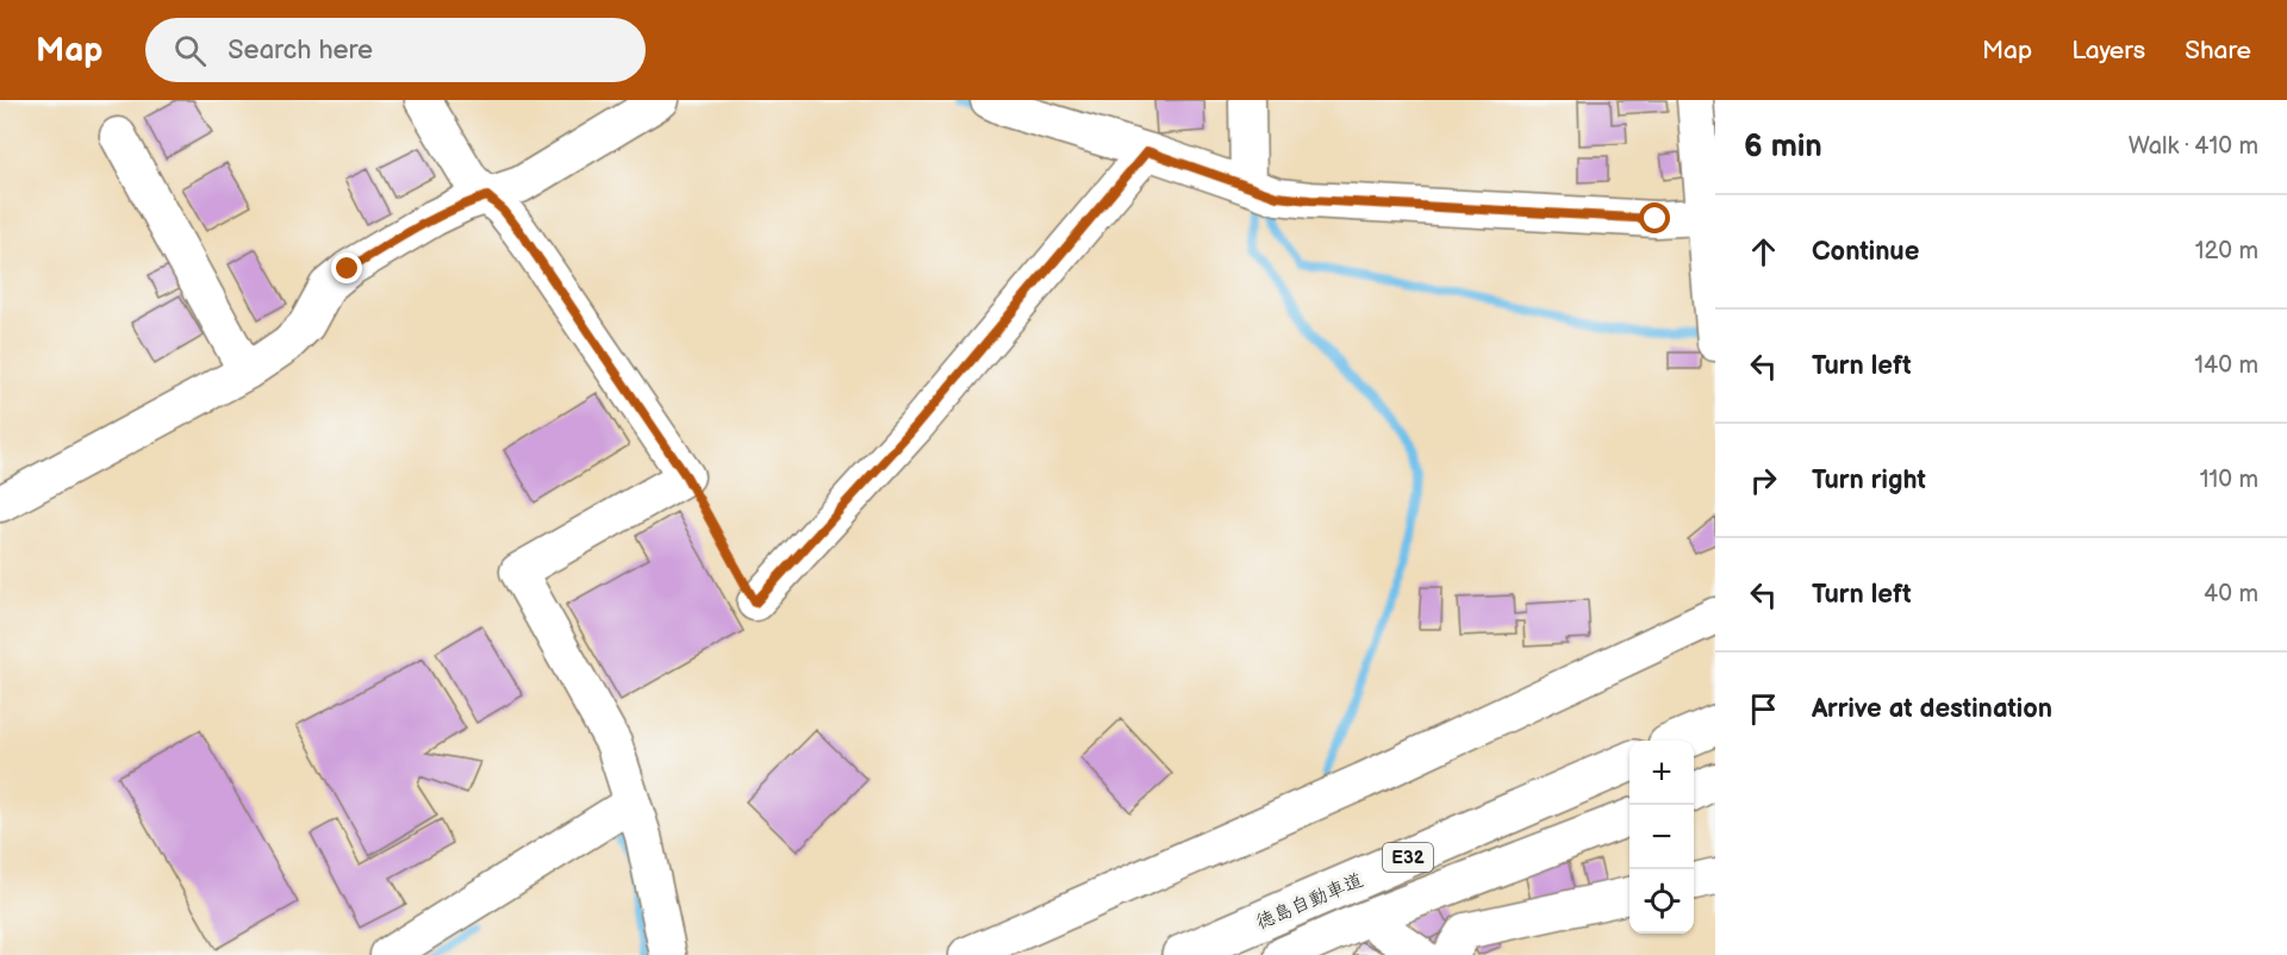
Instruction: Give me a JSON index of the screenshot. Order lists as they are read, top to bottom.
{
  "streets": {
    "highway": ["E32", "徳島自動車道"]
  },
  "page": {
    "header": "Map",
    "search": "Search here",
    "nav": ["Map", "Layers", "Share"],
    "heading": ["6 min", "Walk · 410 m"],
    "list": [
      ["Continue", "120 m"],
      ["Turn left", "140 m"],
      ["Turn right", "110 m"],
      ["Turn left", "40 m"],
      "Arrive at destination"
    ],
    "map_buttons": ["+", "−"]
  }
}
